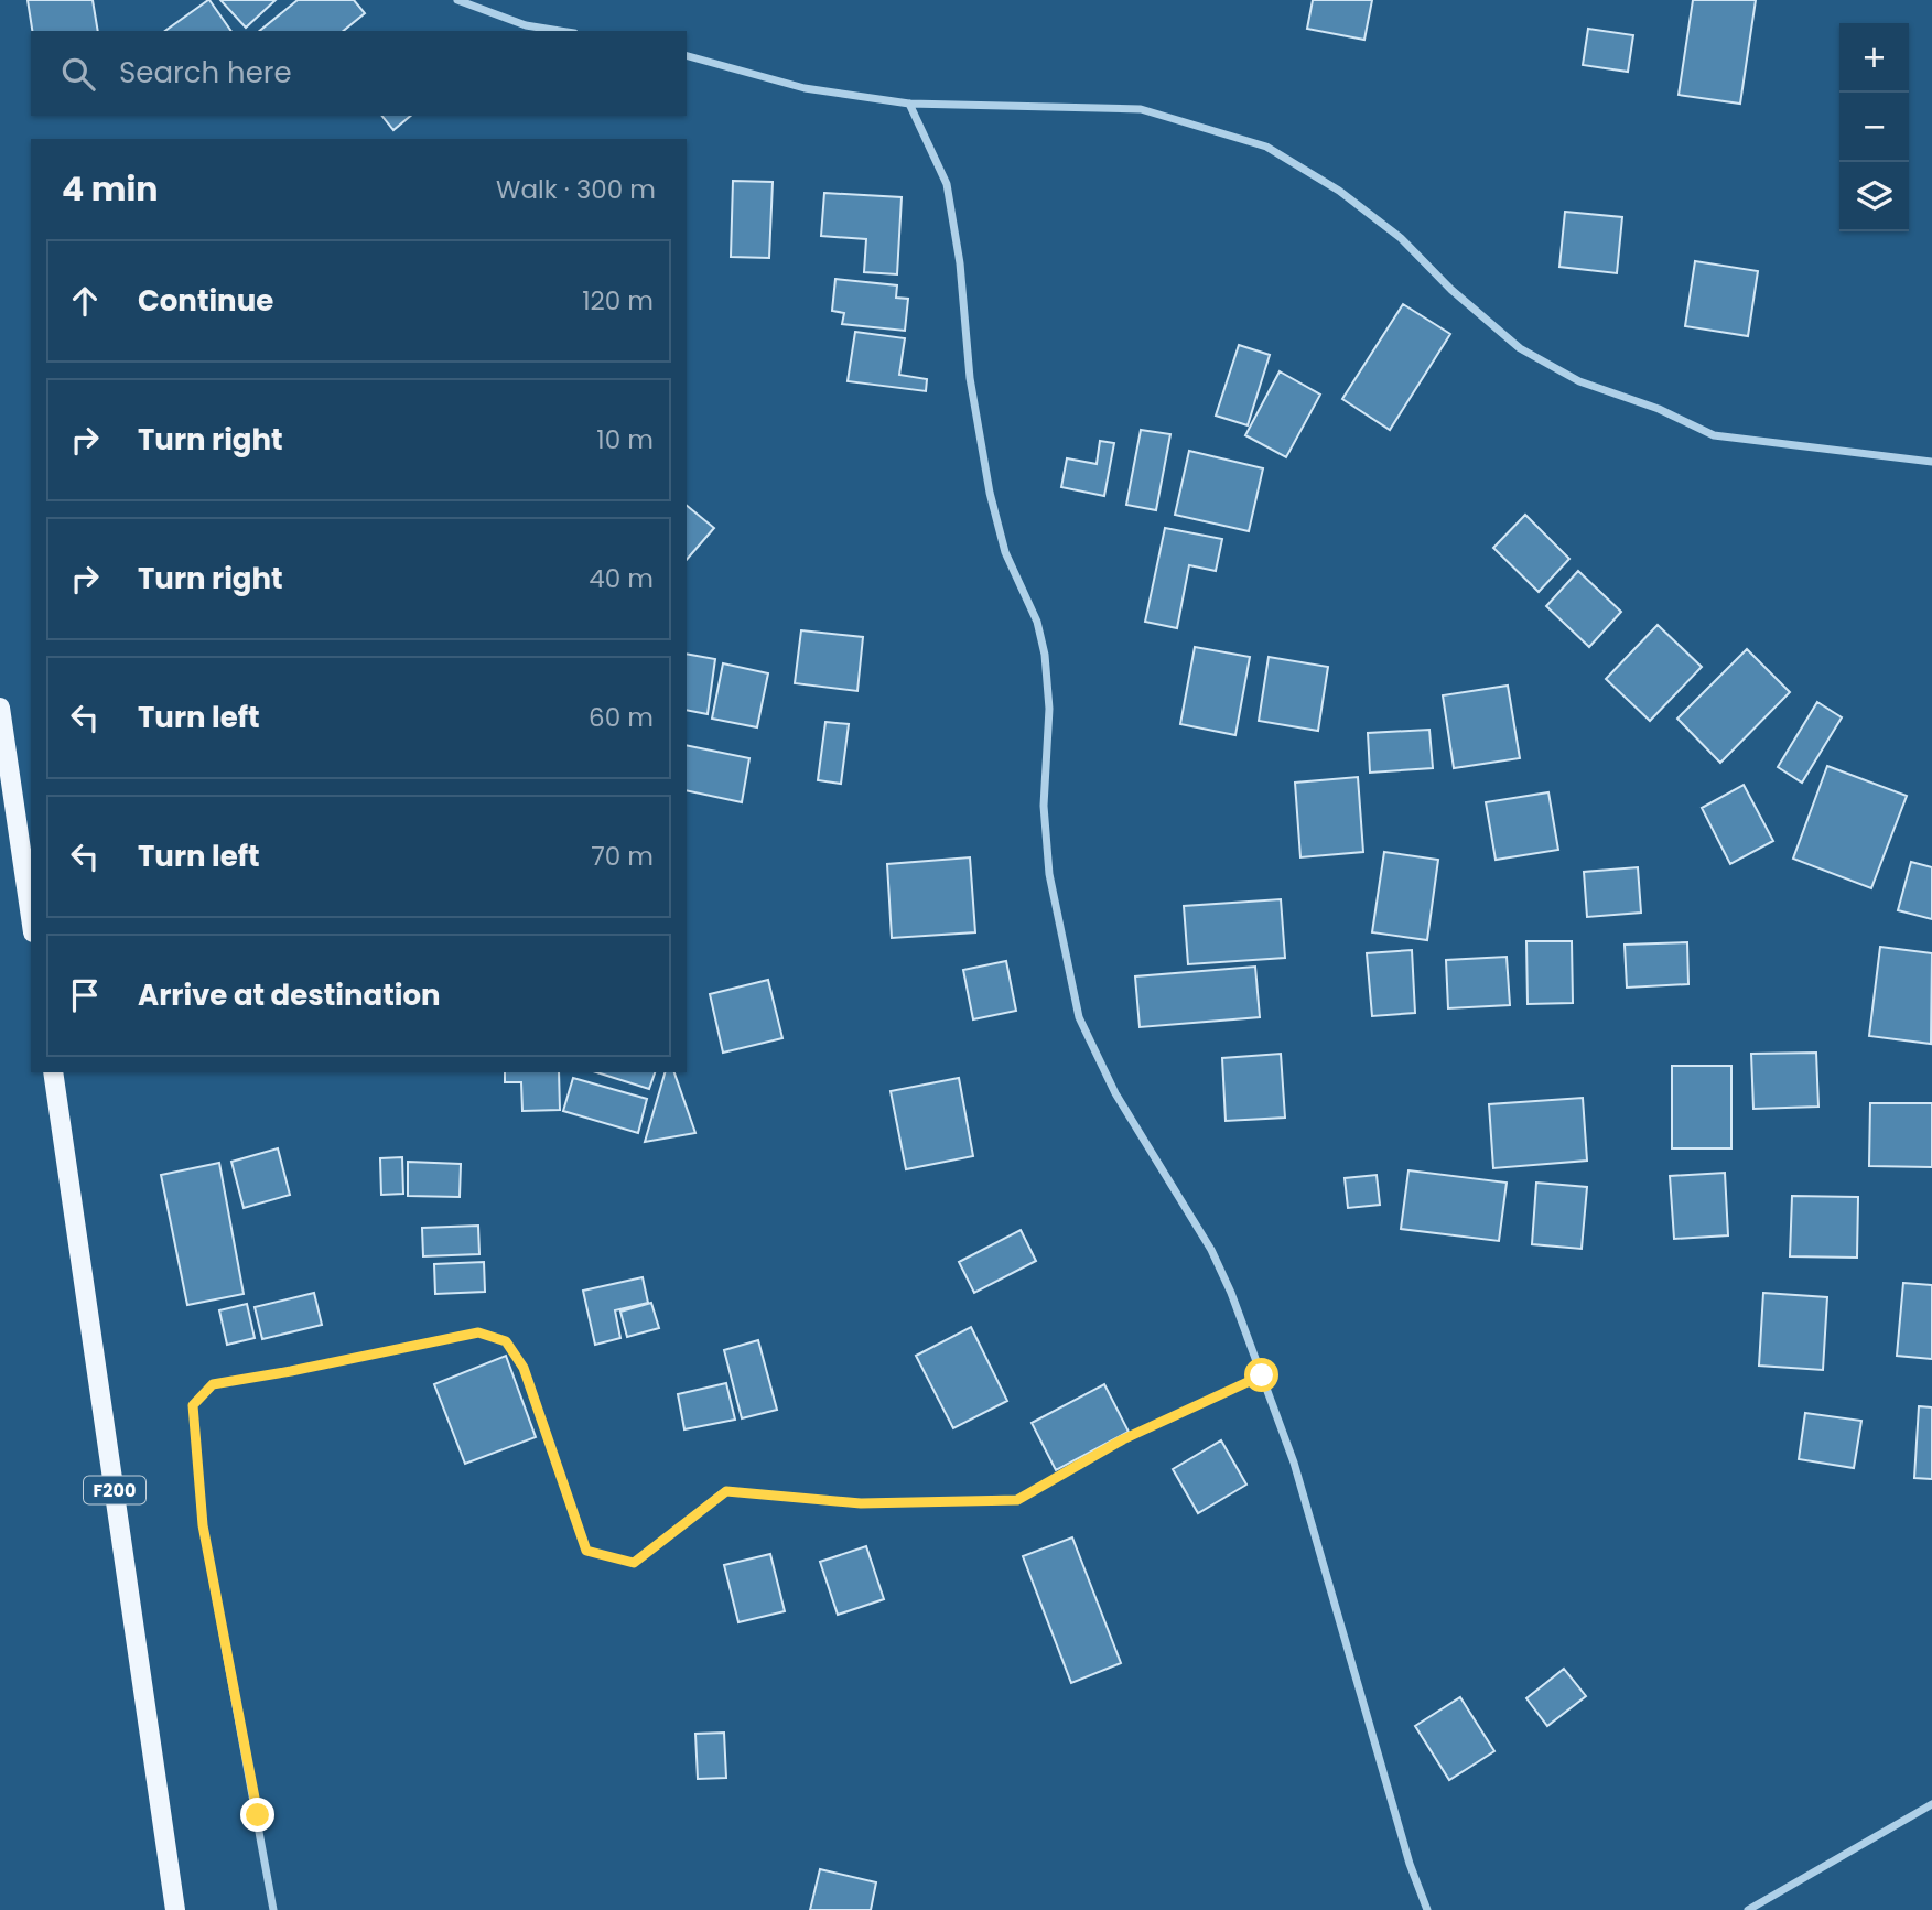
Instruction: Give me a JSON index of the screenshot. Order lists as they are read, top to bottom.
{
  "streets": {
    "main road": ["F200"]
  },
  "page": {
    "map_buttons": ["+", "−"],
    "search": "Search here",
    "heading": ["4 min", "Walk · 300 m"],
    "list": [
      ["Continue", "120 m"],
      ["Turn right", "10 m"],
      ["Turn right", "40 m"],
      ["Turn left", "60 m"],
      ["Turn left", "70 m"],
      "Arrive at destination"
    ]
  }
}
